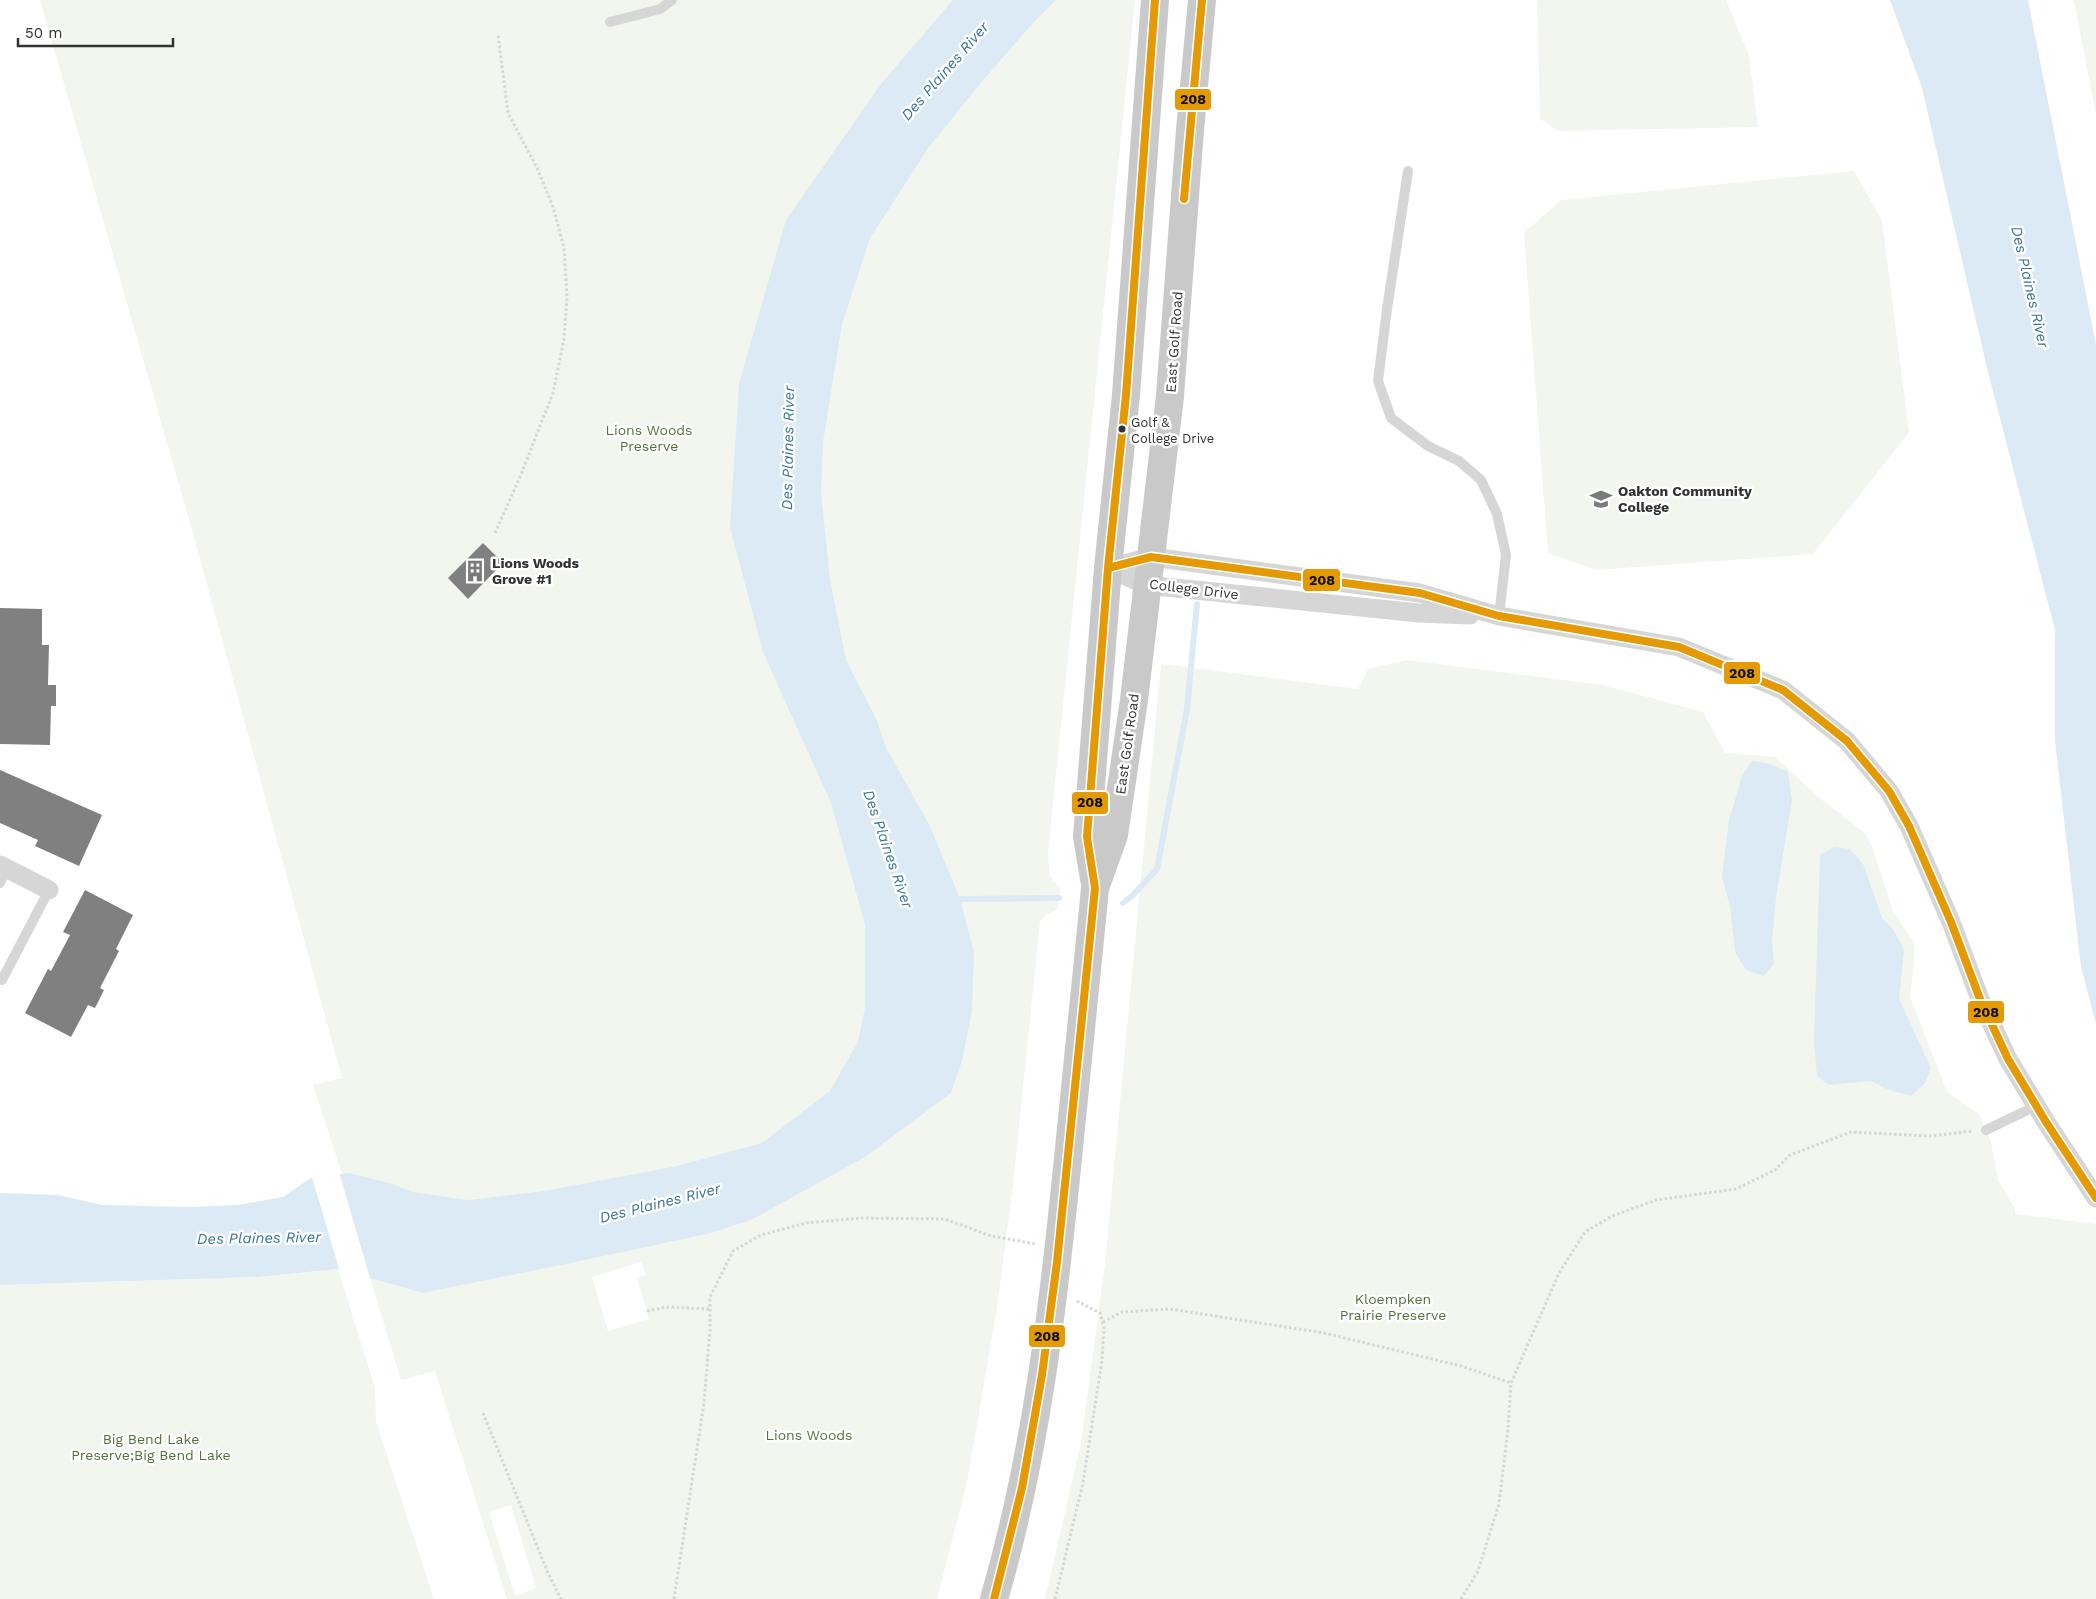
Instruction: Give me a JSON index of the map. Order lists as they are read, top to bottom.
{
  "streets": {
    "main road": ["East Golf Road"],
    "street": ["College Drive"]
  },
  "crossings": [
    ["East Golf Road", "College Drive"]
  ],
  "water": ["Des Plaines River"],
  "parks": [
    "Lions Woods Preserve",
    "Kloempken Prairie Preserve",
    "Lions Woods",
    "Big Bend Lake Preserve;Big Bend Lake"
  ],
  "places": {
    "other": ["Golf & College Drive"],
    "school or university": ["Oakton Community College"],
    "building": ["Lions Woods Grove #1"]
  },
  "lines": ["transit line 208"],
  "scale_bar": "50 m"
}
